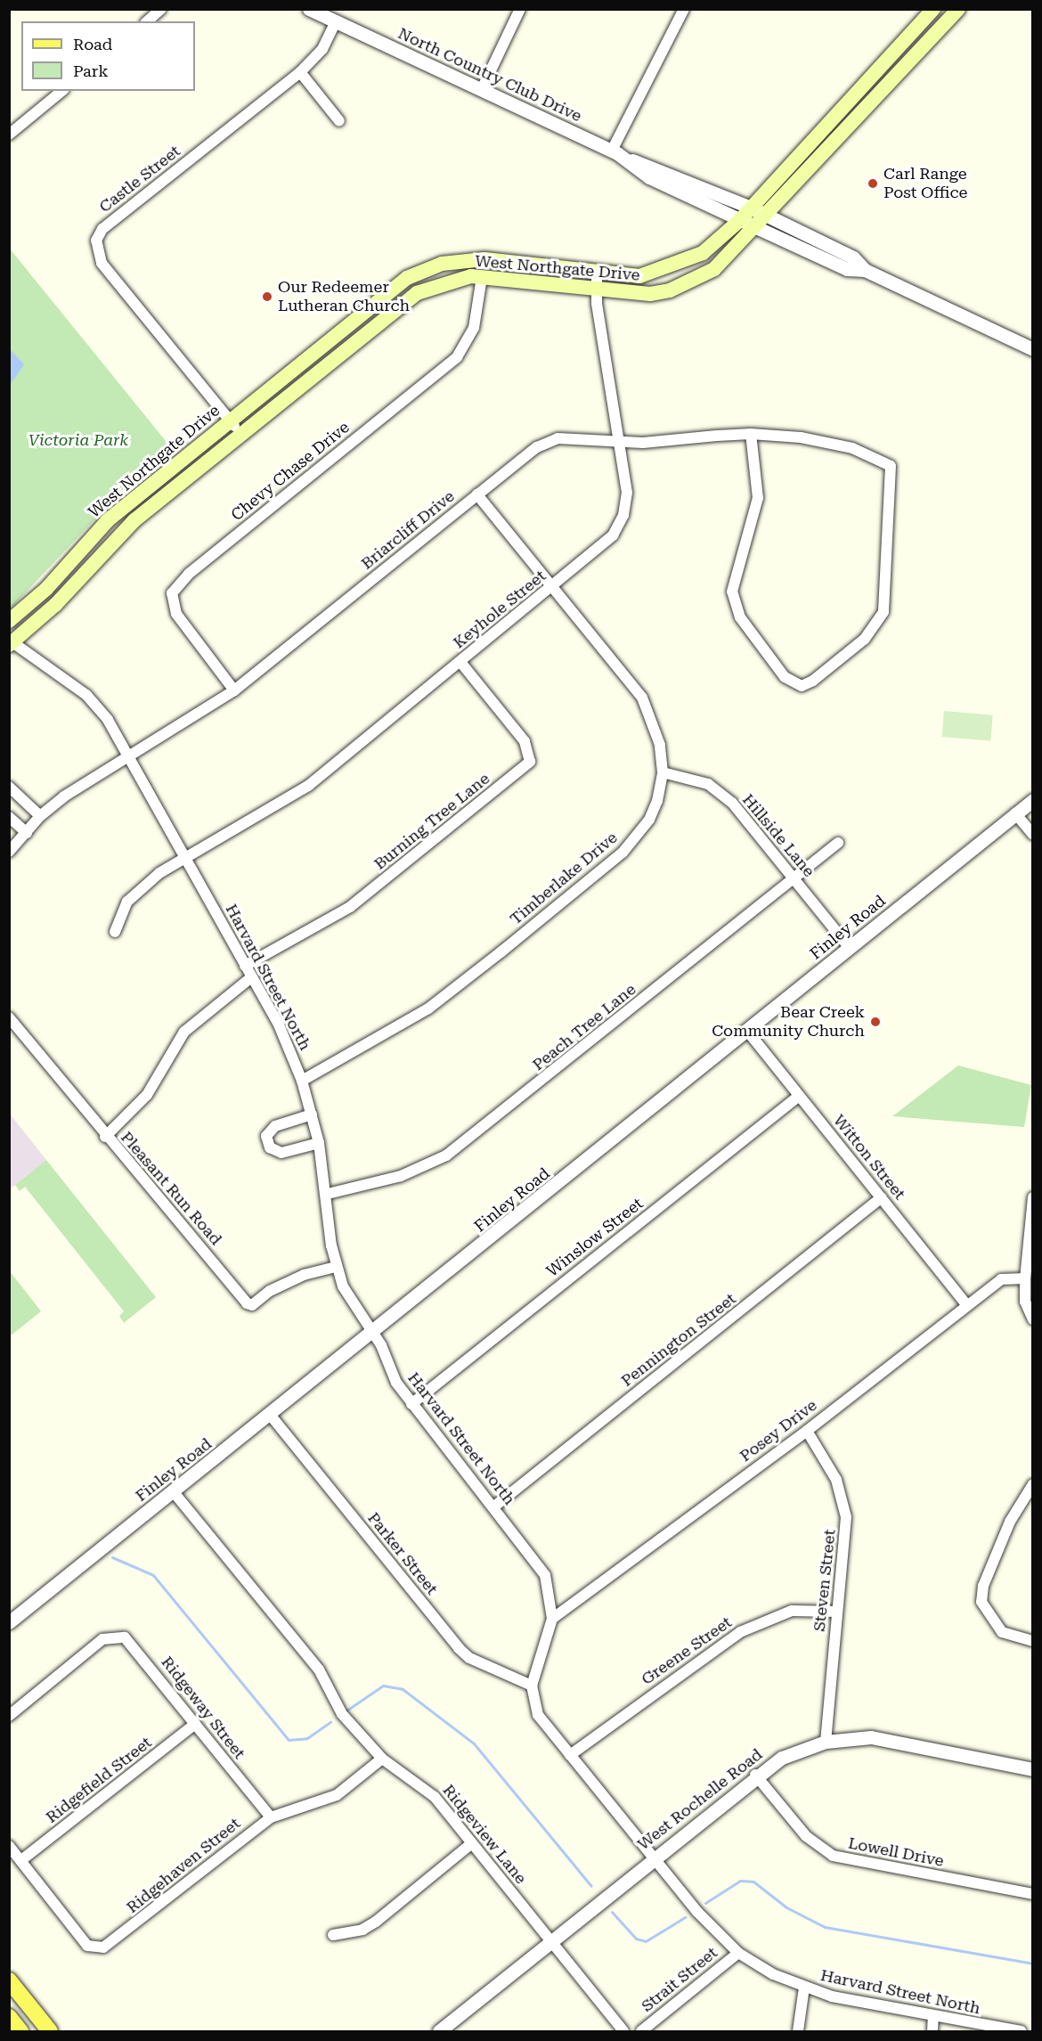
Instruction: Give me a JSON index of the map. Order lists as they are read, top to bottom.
{
  "streets": {
    "main road": ["West Northgate Drive"],
    "street": [
      "North Country Club Drive",
      "Castle Street",
      "Chevy Chase Drive",
      "Briarcliff Drive",
      "Keyhole Street",
      "Burning Tree Lane",
      "Hillside Lane",
      "Timberlake Drive",
      "Finley Road",
      "Harvard Street North",
      "Peach Tree Lane",
      "Witton Street",
      "Pleasant Run Road",
      "Winslow Street",
      "Pennington Street",
      "Posey Drive",
      "Parker Street",
      "Steven Street",
      "Greene Street",
      "Ridgeway Street",
      "Ridgefield Street",
      "West Rochelle Road",
      "Ridgeview Lane",
      "Lowell Drive",
      "Ridgehaven Street",
      "Strait Street"
    ]
  },
  "crossings": [
    ["North Country Club Drive", "Castle Street"],
    ["North Country Club Drive", "West Northgate Drive"],
    ["Castle Street", "West Northgate Drive"],
    ["West Northgate Drive", "Chevy Chase Drive"],
    ["West Northgate Drive", "Keyhole Street"],
    ["West Northgate Drive", "Harvard Street North"],
    ["Chevy Chase Drive", "Briarcliff Drive"],
    ["Briarcliff Drive", "Keyhole Street"],
    ["Briarcliff Drive", "Timberlake Drive"],
    ["Briarcliff Drive", "Harvard Street North"],
    ["Keyhole Street", "Burning Tree Lane"],
    ["Keyhole Street", "Timberlake Drive"],
    ["Keyhole Street", "Harvard Street North"],
    ["Burning Tree Lane", "Harvard Street North"],
    ["Hillside Lane", "Timberlake Drive"],
    ["Hillside Lane", "Finley Road"],
    ["Hillside Lane", "Peach Tree Lane"],
    ["Timberlake Drive", "Harvard Street North"],
    ["Finley Road", "Harvard Street North"],
    ["Finley Road", "Witton Street"],
    ["Finley Road", "Parker Street"],
    ["Finley Road", "Ridgeview Lane"],
    ["Harvard Street North", "Peach Tree Lane"],
    ["Harvard Street North", "Pleasant Run Road"],
    ["Harvard Street North", "Winslow Street"],
    ["Harvard Street North", "Pennington Street"],
    ["Harvard Street North", "Posey Drive"],
    ["Harvard Street North", "Parker Street"],
    ["Harvard Street North", "Greene Street"],
    ["Harvard Street North", "West Rochelle Road"],
    ["Harvard Street North", "Strait Street"],
    ["Witton Street", "Winslow Street"],
    ["Witton Street", "Pennington Street"],
    ["Witton Street", "Posey Drive"],
    ["Posey Drive", "Steven Street"],
    ["Steven Street", "Greene Street"],
    ["Steven Street", "West Rochelle Road"],
    ["Ridgeway Street", "Ridgefield Street"],
    ["Ridgeway Street", "Ridgehaven Street"],
    ["Ridgefield Street", "Ridgehaven Street"],
    ["West Rochelle Road", "Ridgeview Lane"],
    ["West Rochelle Road", "Lowell Drive"],
    ["Ridgeview Lane", "Ridgehaven Street"]
  ],
  "parks": ["Victoria Park"],
  "places": ["Carl Range Post Office", "Our Redeemer Lutheran Church", "Bear Creek Community Church"],
  "legend": ["Road", "Park"]
}
